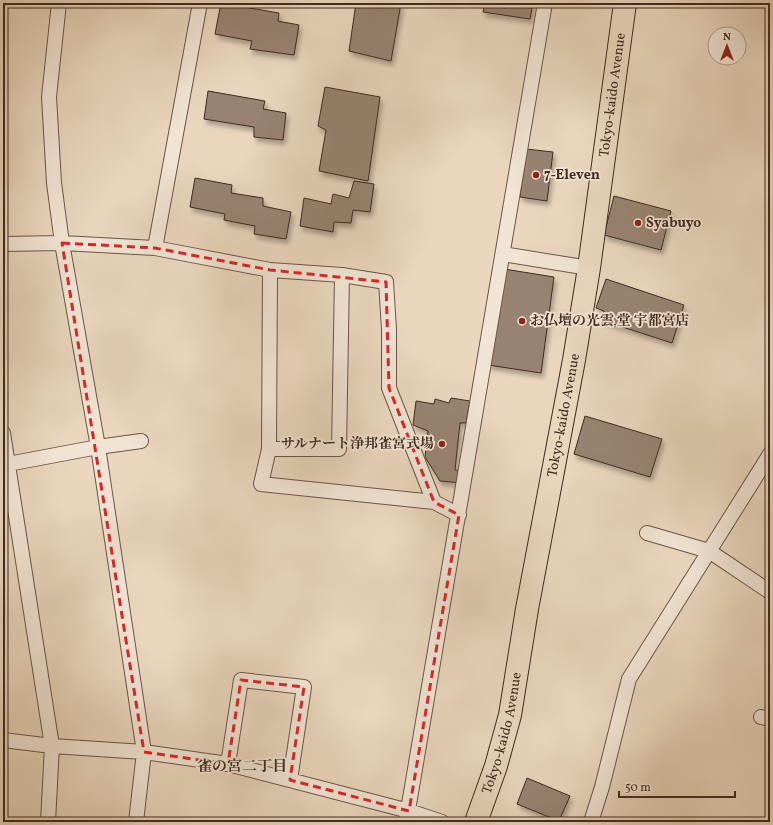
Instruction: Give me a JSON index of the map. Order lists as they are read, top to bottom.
{
  "streets": {
    "highway": ["Tokyo-kaido Avenue"]
  },
  "districts": ["雀の宮二丁目"],
  "places": [
    "7-Eleven",
    "Syabuyo",
    "お仏壇の光雲 堂 宇都宮店",
    "サルナート浄邦雀宮式場"
  ],
  "scale_bar": "50 m",
  "north": "top"
}
